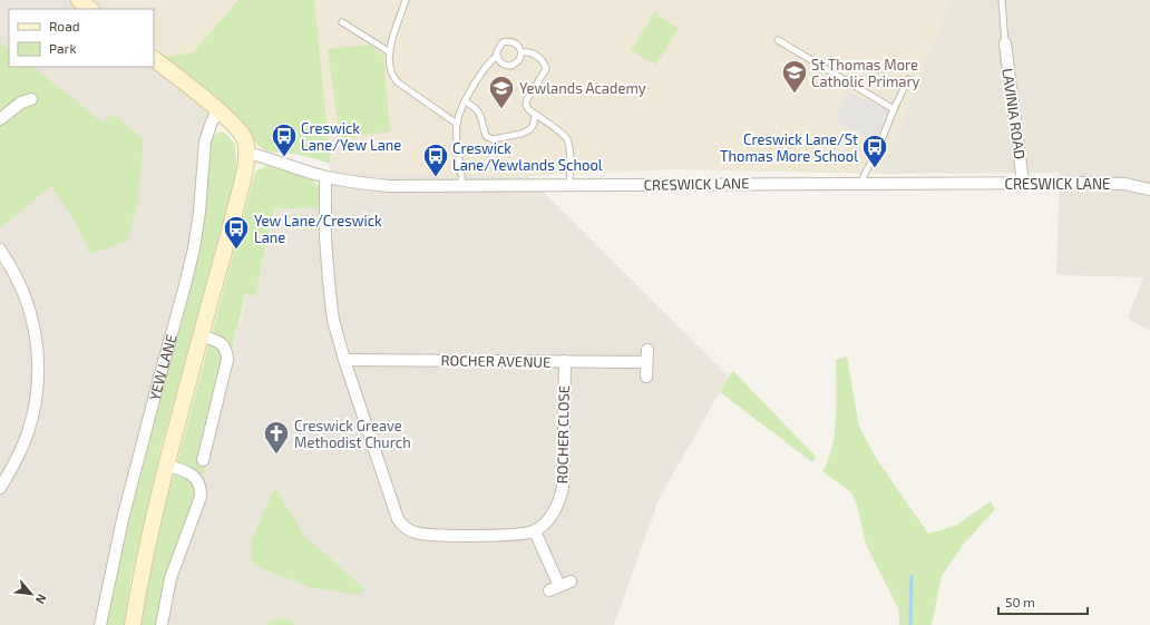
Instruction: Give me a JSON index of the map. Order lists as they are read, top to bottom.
{
  "streets": {
    "main road": ["YEW LANE"],
    "street": [
      "LAVINIA ROAD",
      "CRESWICK LANE",
      "ROCHER AVENUE",
      "ROCHER CLOSE"
    ]
  },
  "crossings": [
    ["LAVINIA ROAD", "CRESWICK LANE"],
    ["CRESWICK LANE", "YEW LANE"],
    ["ROCHER AVENUE", "ROCHER CLOSE"]
  ],
  "places": {
    "school or university": ["St Thomas More Catholic Primary", "Yewlands Academy"],
    "bus stop": [
      "Creswick Lane/Yew Lane",
      "Creswick Lane/St Thomas More School",
      "Creswick Lane/Yewlands School",
      "Yew Lane/Creswick Lane"
    ],
    "church": ["Creswick Greave Methodist Church"]
  },
  "legend": ["Road", "Park"],
  "scale_bar": "50 m",
  "north": "bottom right"
}
